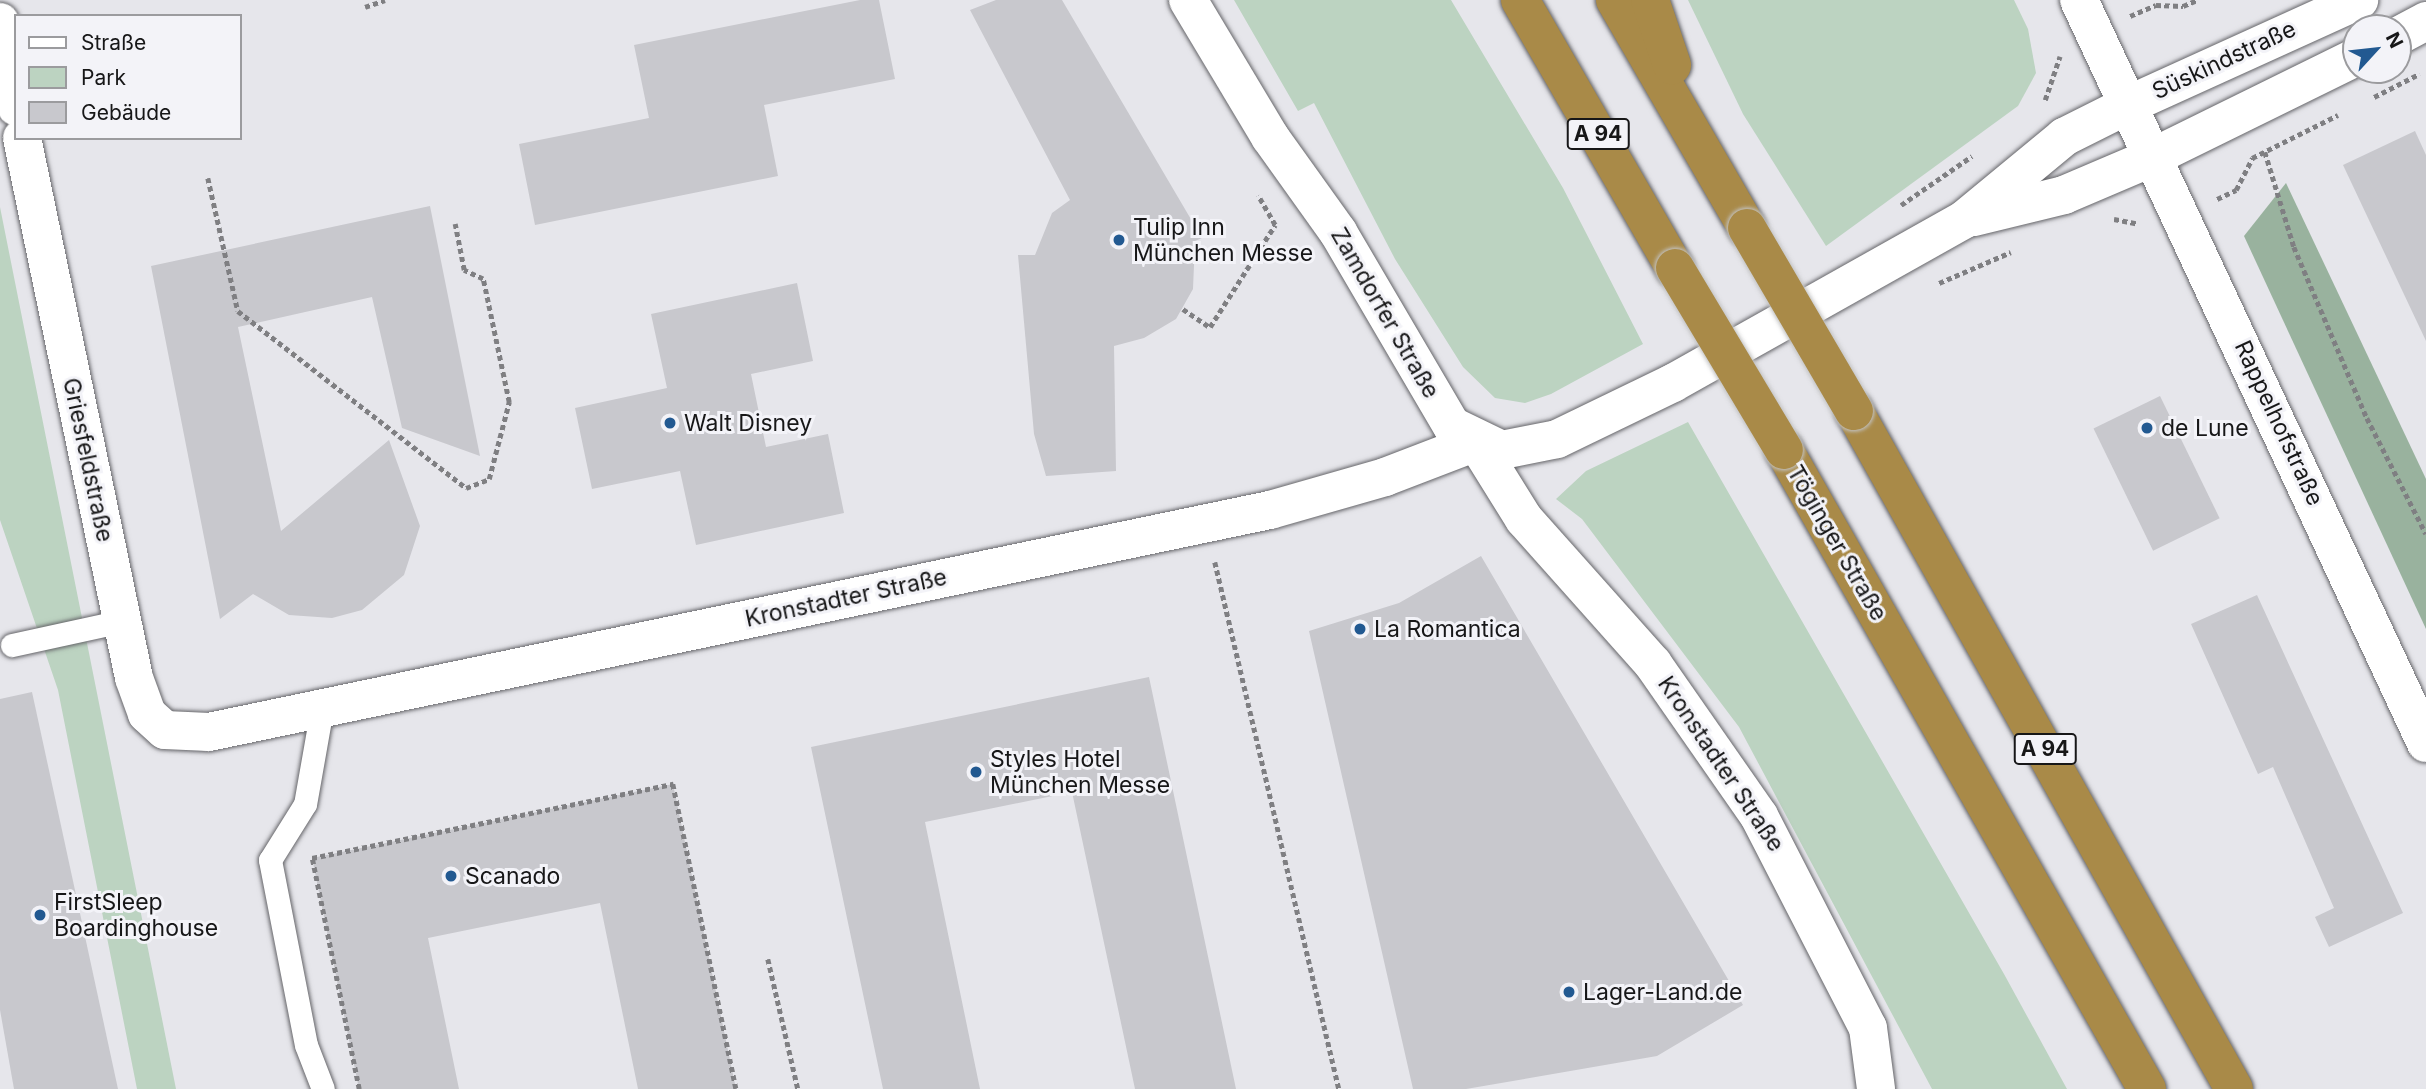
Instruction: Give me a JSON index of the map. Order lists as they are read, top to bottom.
{
  "streets": {
    "highway": ["A 94", "Töginger Straße"],
    "street": [
      "Süskindstraße",
      "Zamdorfer Straße",
      "Rappelhofstraße",
      "Griesfeldstraße",
      "Kronstadter Straße"
    ]
  },
  "crossings": [
    ["Süskindstraße", "Rappelhofstraße"],
    ["Zamdorfer Straße", "Kronstadter Straße"],
    ["Griesfeldstraße", "Kronstadter Straße"]
  ],
  "places": [
    "Tulip Inn München Messe",
    "Walt Disney",
    "de Lune",
    "La Romantica",
    "Styles Hotel München Messe",
    "Scanado",
    "FirstSleep Boardinghouse",
    "Lager-Land.de"
  ],
  "legend": ["Straße", "Park", "Gebäude"],
  "north": "top right"
}
